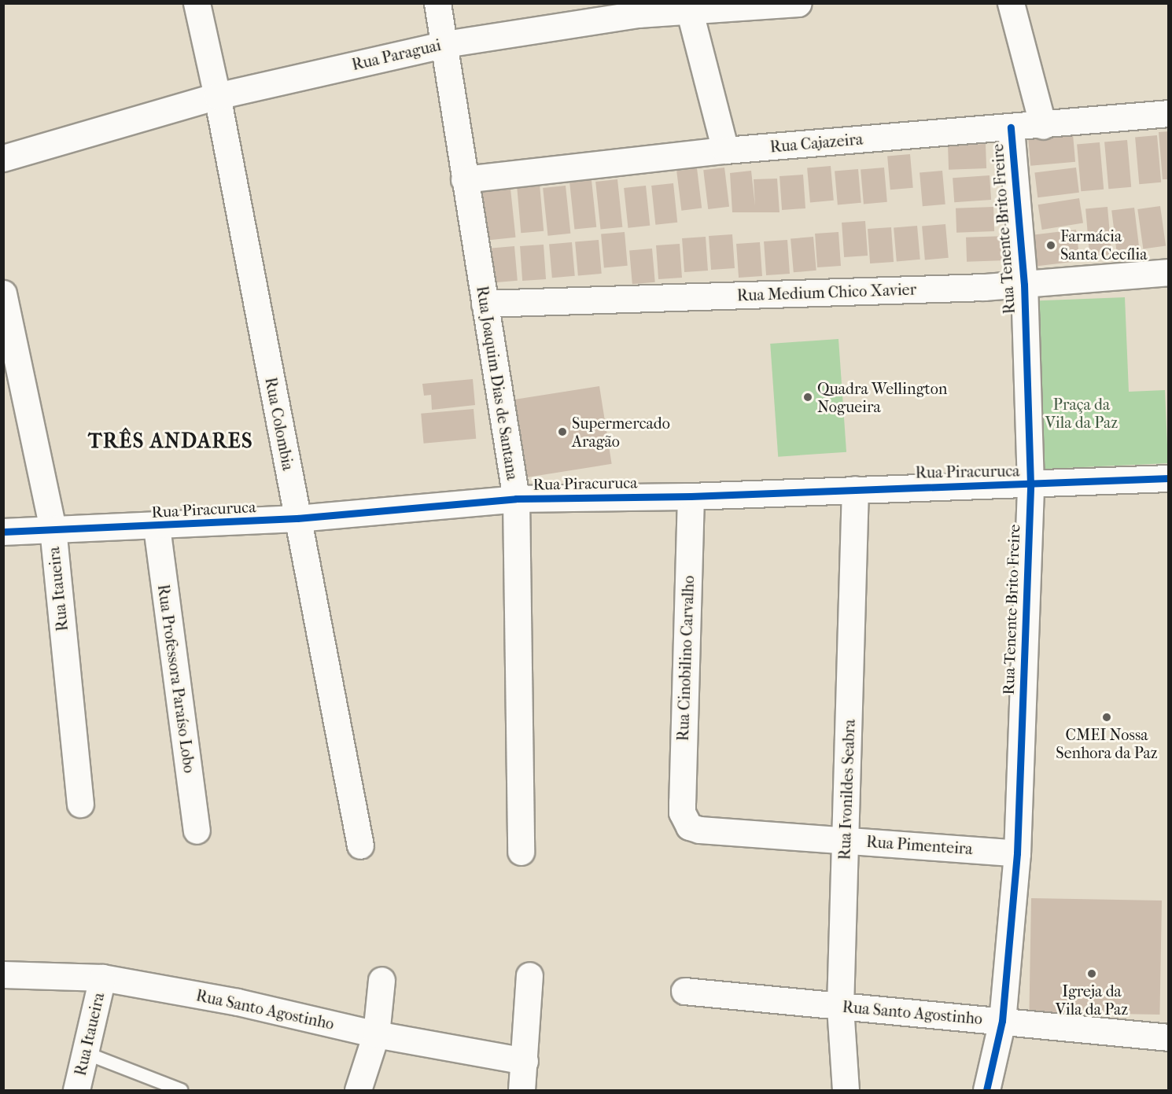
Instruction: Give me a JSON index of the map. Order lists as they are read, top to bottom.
{
  "streets": {
    "street": [
      "Rua Paraguai",
      "Rua Cajazeira",
      "Rua Tenente Brito Freire",
      "Rua Medium Chico Xavier",
      "Rua Joaquim Dias de Santana",
      "Rua Colombia",
      "Rua Piracuruca",
      "Rua Itaueira",
      "Rua Cinobilino Carvalho",
      "Rua Professora Paraíso Lobo",
      "Rua Ivonildes Seabra",
      "Rua Pimenteira",
      "Rua Santo Agostinho"
    ]
  },
  "crossings": [
    ["Rua Paraguai", "Rua Joaquim Dias de Santana"],
    ["Rua Paraguai", "Rua Colombia"],
    ["Rua Cajazeira", "Rua Tenente Brito Freire"],
    ["Rua Cajazeira", "Rua Joaquim Dias de Santana"],
    ["Rua Tenente Brito Freire", "Rua Medium Chico Xavier"],
    ["Rua Tenente Brito Freire", "Rua Piracuruca"],
    ["Rua Tenente Brito Freire", "Rua Pimenteira"],
    ["Rua Tenente Brito Freire", "Rua Santo Agostinho"],
    ["Rua Medium Chico Xavier", "Rua Joaquim Dias de Santana"],
    ["Rua Joaquim Dias de Santana", "Rua Piracuruca"],
    ["Rua Colombia", "Rua Piracuruca"],
    ["Rua Piracuruca", "Rua Itaueira"],
    ["Rua Piracuruca", "Rua Cinobilino Carvalho"],
    ["Rua Piracuruca", "Rua Professora Paraíso Lobo"],
    ["Rua Piracuruca", "Rua Ivonildes Seabra"],
    ["Rua Itaueira", "Rua Santo Agostinho"],
    ["Rua Cinobilino Carvalho", "Rua Pimenteira"],
    ["Rua Ivonildes Seabra", "Rua Pimenteira"],
    ["Rua Ivonildes Seabra", "Rua Santo Agostinho"]
  ],
  "districts": ["TRÊS ANDARES"],
  "parks": ["Praça da Vila da Paz"],
  "places": [
    "Farmácia Santa Cecília",
    "Quadra Wellington Nogueira",
    "Supermercado Aragão",
    "CMEI Nossa Senhora da Paz",
    "Igreja da Vila da Paz"
  ]
}
